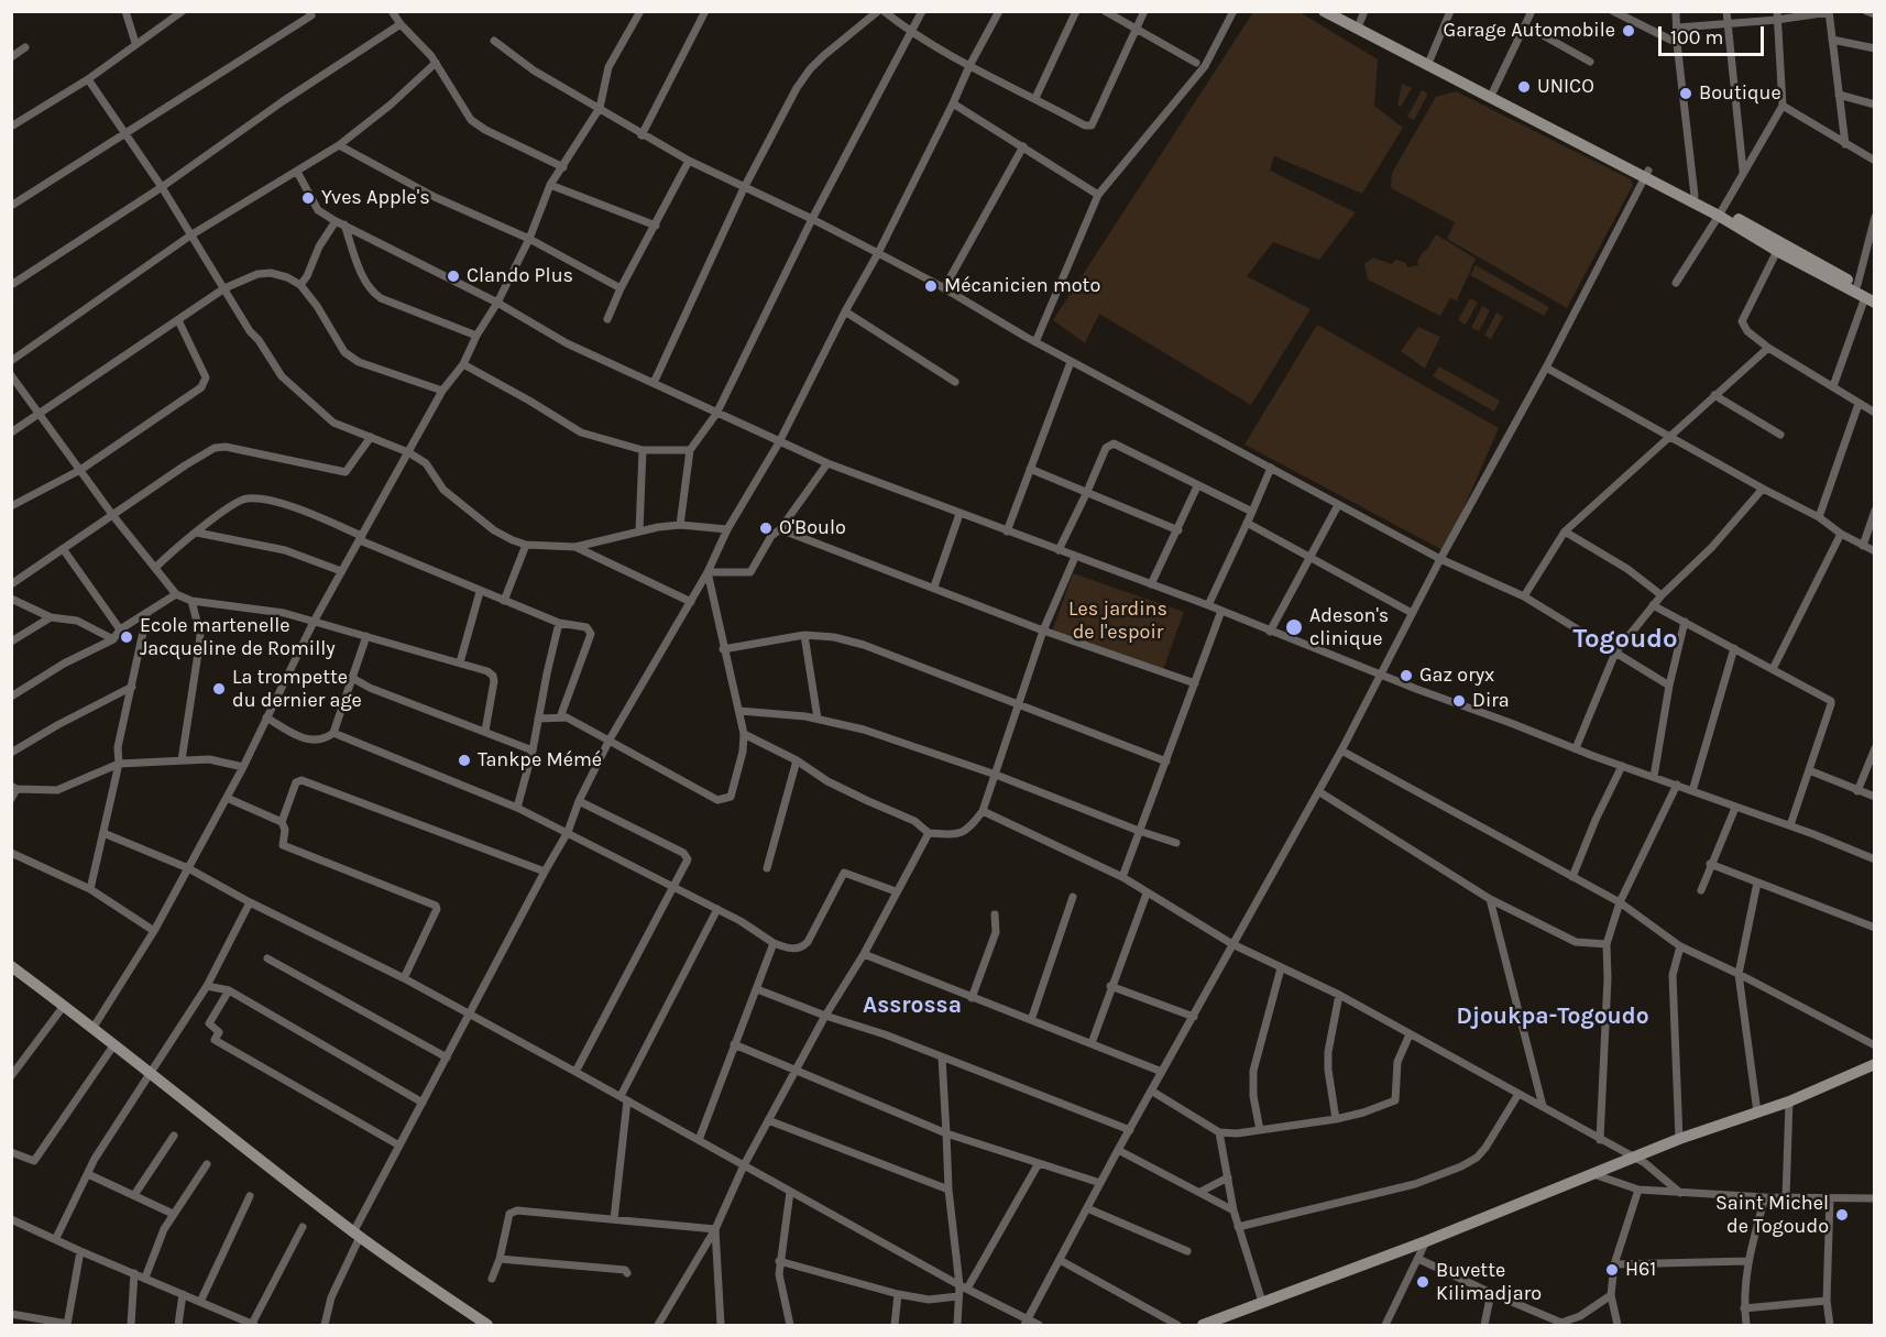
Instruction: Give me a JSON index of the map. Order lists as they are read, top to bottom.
{
  "districts": ["Togoudo", "Assrossa", "Djoukpa-Togoudo"],
  "parks": ["Les jardins de l'espoir"],
  "places": [
    "Garage Automobile",
    "UNICO",
    "Boutique",
    "Yves Apple's",
    "Clando Plus",
    "Mécanicien moto",
    "O'Boulo",
    "Adeson's clinique",
    "Ecole martenelle Jacqueline de Romilly",
    "Gaz oryx",
    "La trompette du dernier age",
    "Dira",
    "Tankpe Mémé",
    "Saint Michel de Togoudo",
    "H61",
    "Buvette Kilimadjaro"
  ],
  "scale_bar": "100 m"
}
